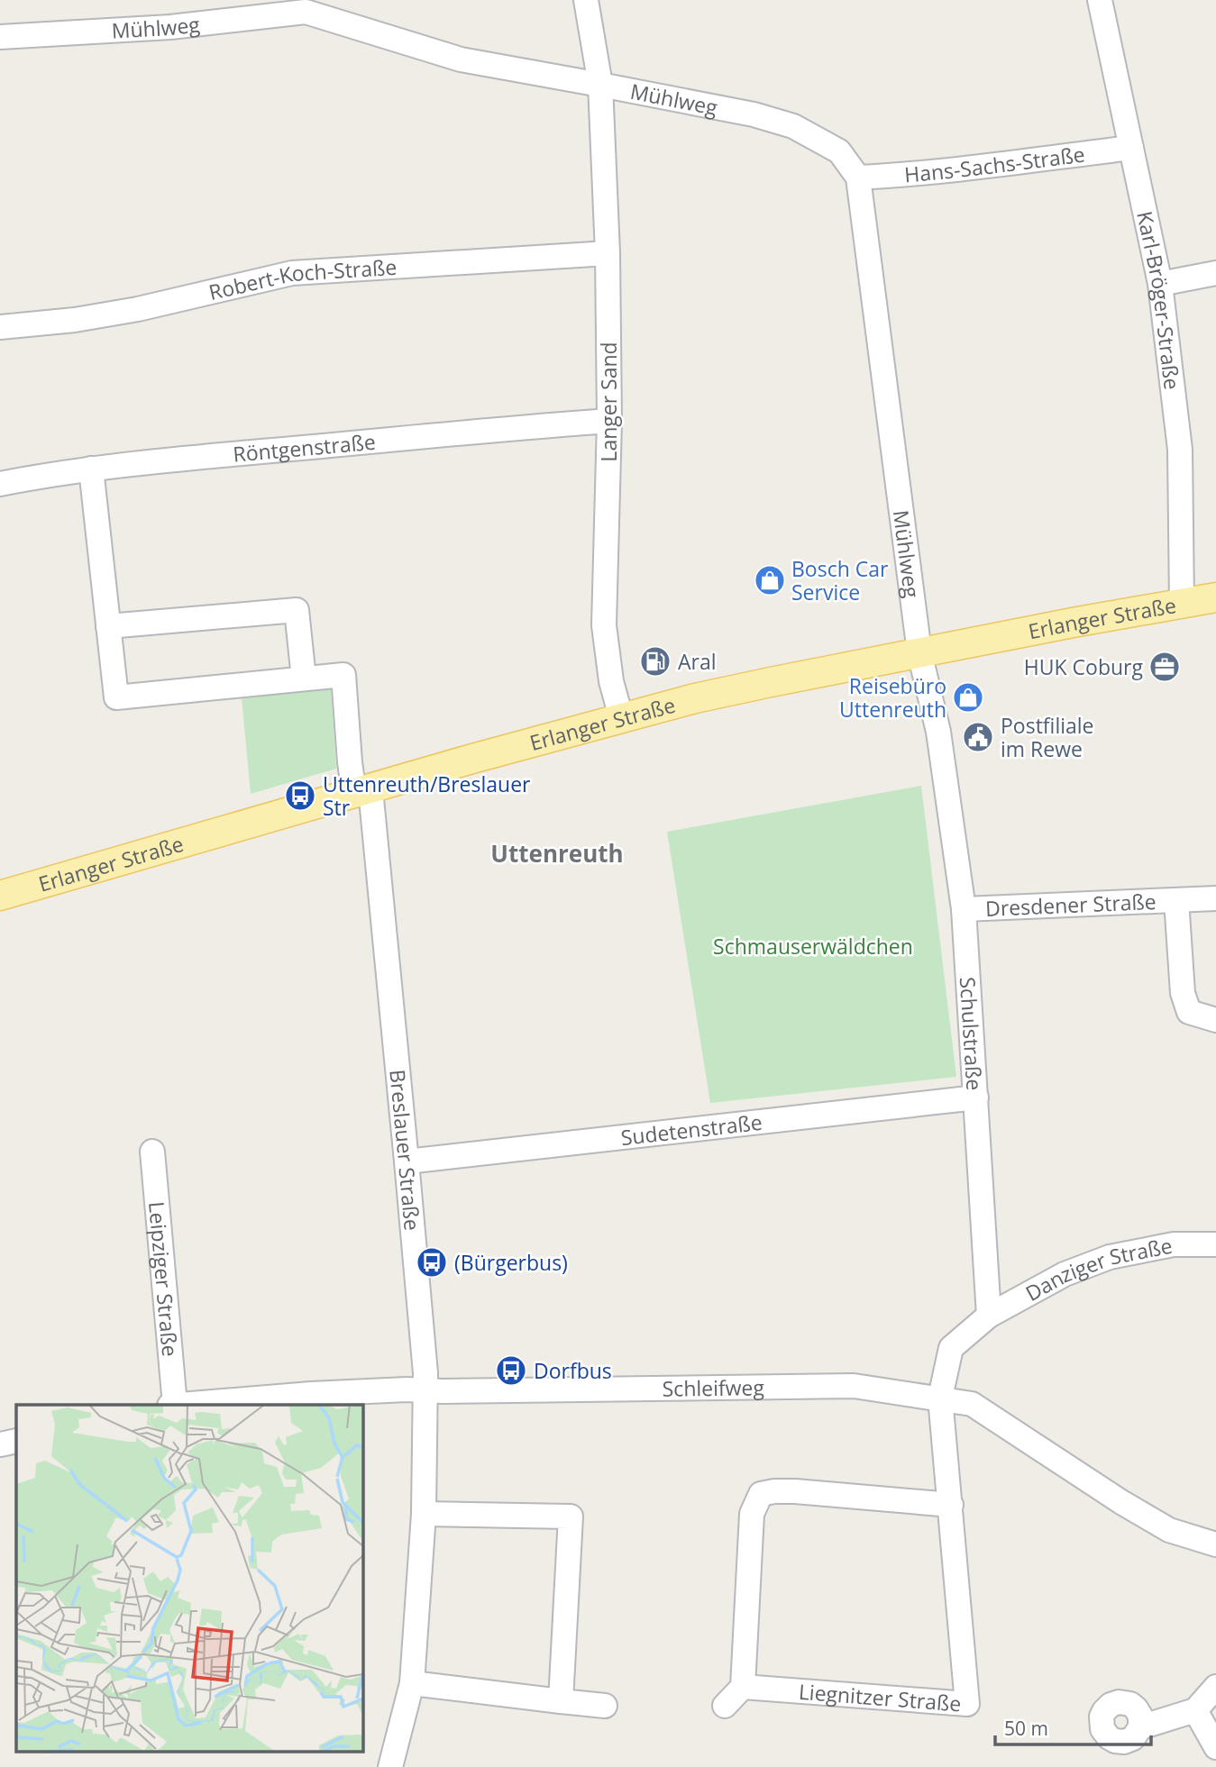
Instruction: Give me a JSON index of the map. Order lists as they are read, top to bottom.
{
  "streets": {
    "main road": ["Erlanger Straße"],
    "street": [
      "Mühlweg",
      "Hans-Sachs-Straße",
      "Robert-Koch-Straße",
      "Karl-Bröger-Straße",
      "Langer Sand",
      "Röntgenstraße",
      "Dresdener Straße",
      "Schulstraße",
      "Sudetenstraße",
      "Breslauer Straße",
      "Danziger Straße",
      "Leipziger Straße",
      "Schleifweg",
      "Liegnitzer Straße"
    ]
  },
  "crossings": [
    ["Mühlweg", "Hans-Sachs-Straße"],
    ["Mühlweg", "Langer Sand"],
    ["Mühlweg", "Erlanger Straße"],
    ["Mühlweg", "Schulstraße"],
    ["Hans-Sachs-Straße", "Karl-Bröger-Straße"],
    ["Robert-Koch-Straße", "Langer Sand"],
    ["Karl-Bröger-Straße", "Erlanger Straße"],
    ["Langer Sand", "Röntgenstraße"],
    ["Langer Sand", "Erlanger Straße"],
    ["Erlanger Straße", "Schulstraße"],
    ["Erlanger Straße", "Breslauer Straße"],
    ["Dresdener Straße", "Schulstraße"],
    ["Schulstraße", "Sudetenstraße"],
    ["Schulstraße", "Danziger Straße"],
    ["Sudetenstraße", "Breslauer Straße"],
    ["Breslauer Straße", "Schleifweg"],
    ["Schleifweg", "Liegnitzer Straße"]
  ],
  "districts": ["Uttenreuth"],
  "parks": ["Schmauserwäldchen"],
  "places": {
    "shop": ["Bosch Car Service", "Reisebüro Uttenreuth"],
    "fuel station": ["Aral"],
    "office": ["HUK Coburg"],
    "public building": ["Postfiliale im Rewe"],
    "bus stop": ["Uttenreuth/Breslauer Str", "(Bürgerbus)", "Dorfbus"]
  },
  "scale_bar": "50 m"
}
